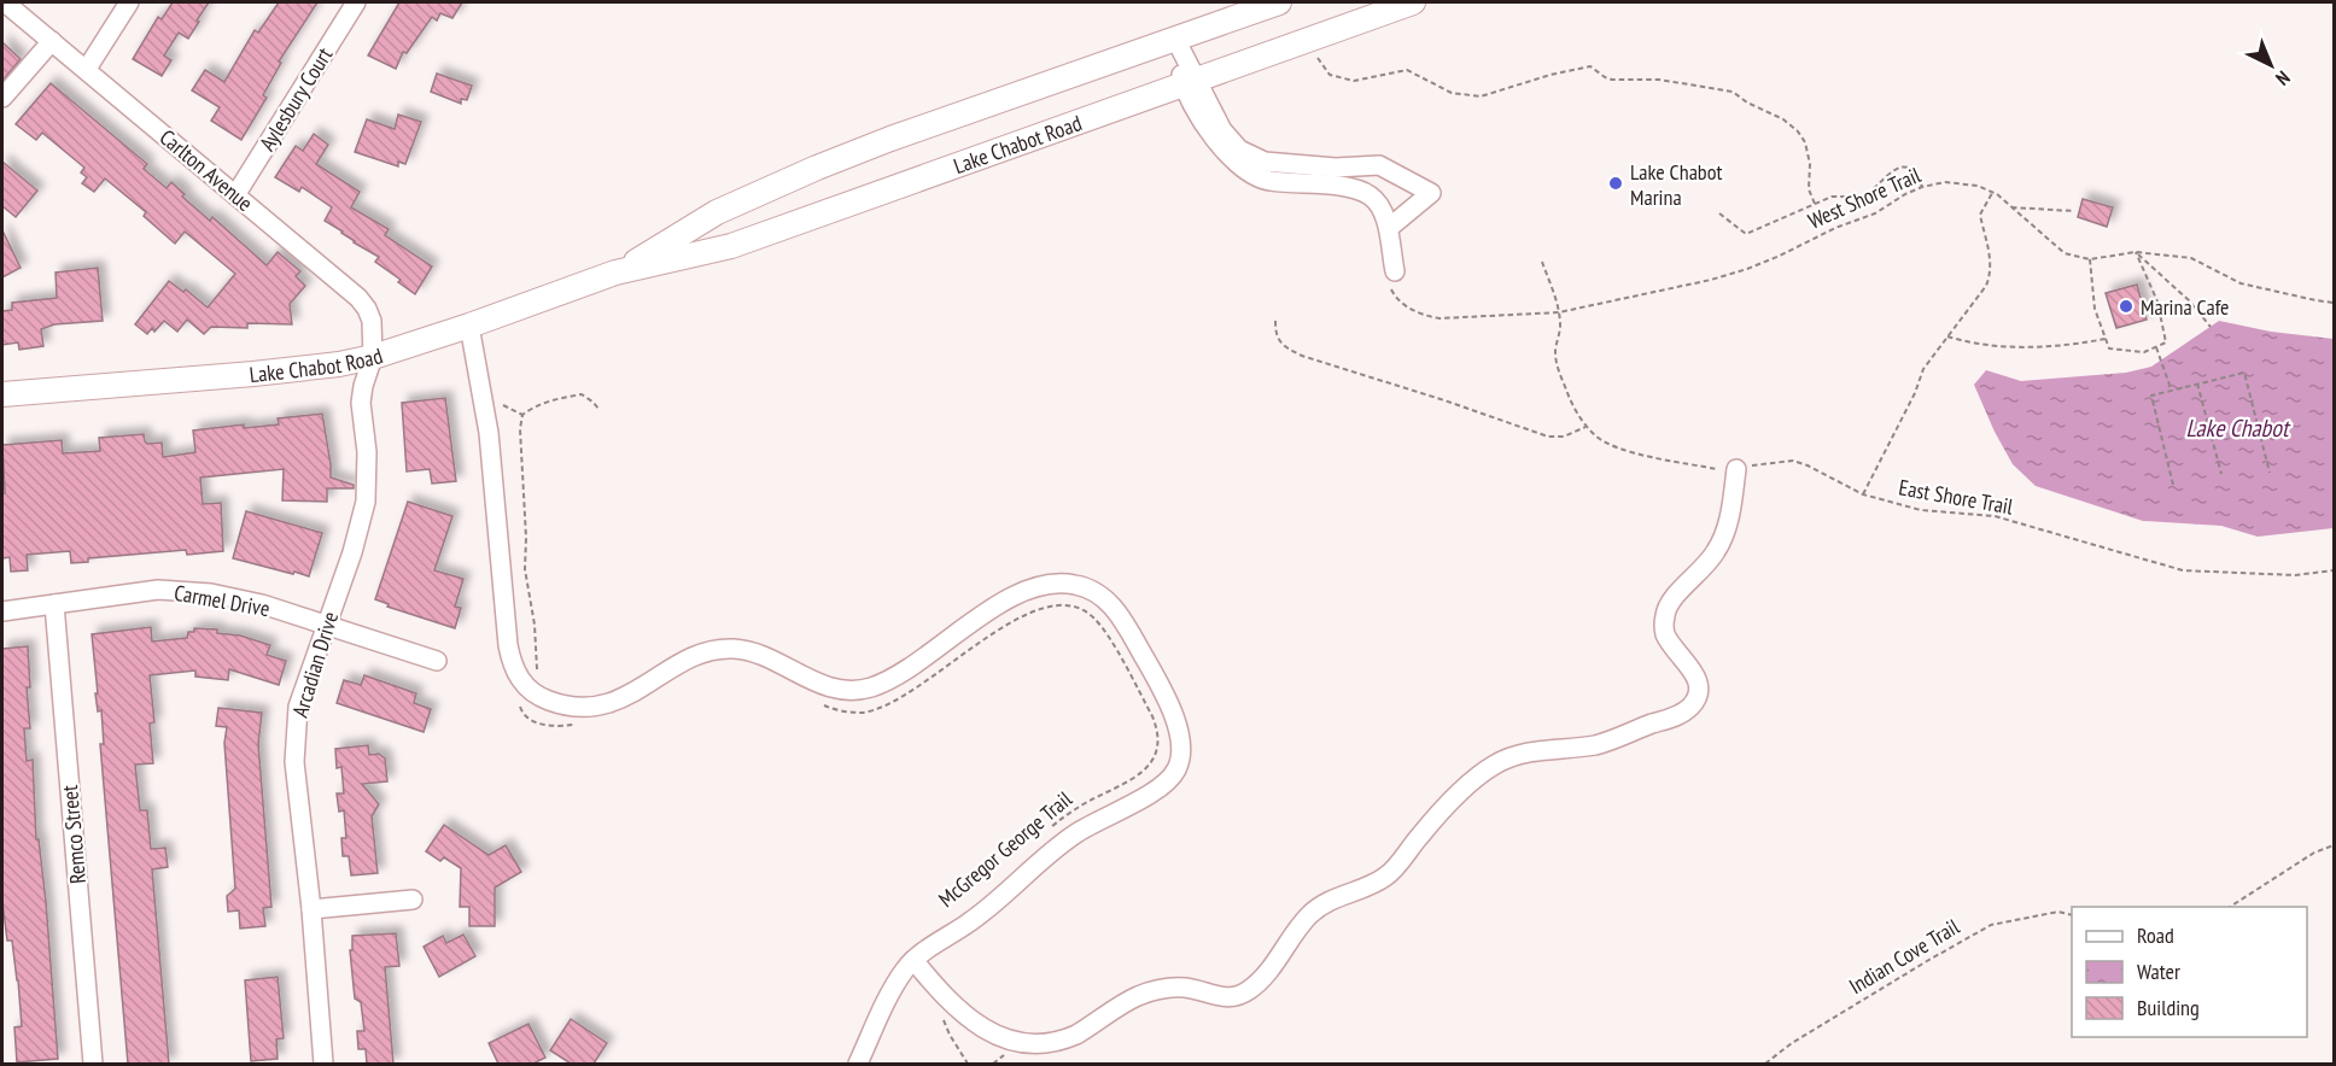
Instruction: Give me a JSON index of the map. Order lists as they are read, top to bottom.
{
  "streets": {
    "main road": ["Lake Chabot Road"],
    "street": [
      "Aylesbury Court",
      "Carlton Avenue",
      "Carmel Drive",
      "Arcadian Drive",
      "Remco Street"
    ],
    "path": [
      "West Shore Trail",
      "East Shore Trail",
      "McGregor George Trail",
      "Indian Cove Trail"
    ]
  },
  "crossings": [
    ["Aylesbury Court", "Carlton Avenue"],
    ["Lake Chabot Road", "Carlton Avenue"],
    ["Lake Chabot Road", "Arcadian Drive"],
    ["Carlton Avenue", "Arcadian Drive"],
    ["West Shore Trail", "East Shore Trail"],
    ["Carmel Drive", "Arcadian Drive"],
    ["Carmel Drive", "Remco Street"]
  ],
  "water": ["Lake Chabot"],
  "places": ["Lake Chabot Marina", "Marina Cafe"],
  "legend": ["Road", "Water", "Building"],
  "north": "bottom right"
}
